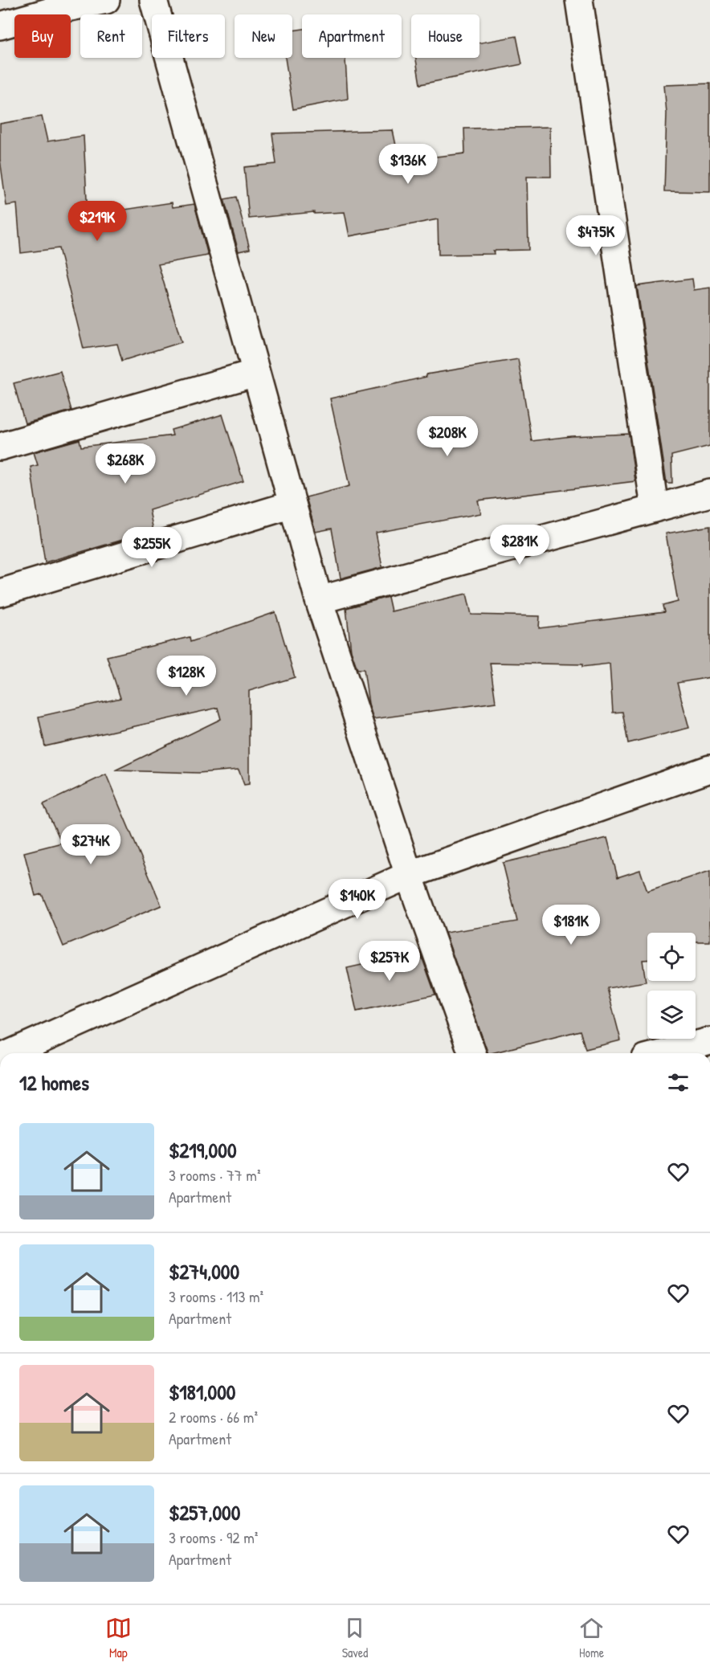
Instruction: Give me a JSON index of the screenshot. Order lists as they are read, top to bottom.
{
  "page": {
    "chip": [
      "Buy",
      "Rent",
      "Filters",
      "New",
      "Apartment",
      "House"
    ],
    "price": [
      "$136K",
      "$219K",
      "$475K",
      "$208K",
      "$268K",
      "$281K",
      "$255K",
      "$128K",
      "$274K",
      "$140K",
      "$181K",
      "$257K"
    ],
    "heading": "12 homes",
    "list": [
      {
        "name": "$219,000",
        "note": "3 rooms · 77 m² · Apartment"
      },
      {
        "name": "$274,000",
        "note": "3 rooms · 113 m² · Apartment"
      },
      {
        "name": "$181,000",
        "note": "2 rooms · 66 m² · Apartment"
      },
      {
        "name": "$257,000",
        "note": "3 rooms · 92 m² · Apartment"
      }
    ],
    "tabs": ["Map", "Saved", "Home"]
  }
}
